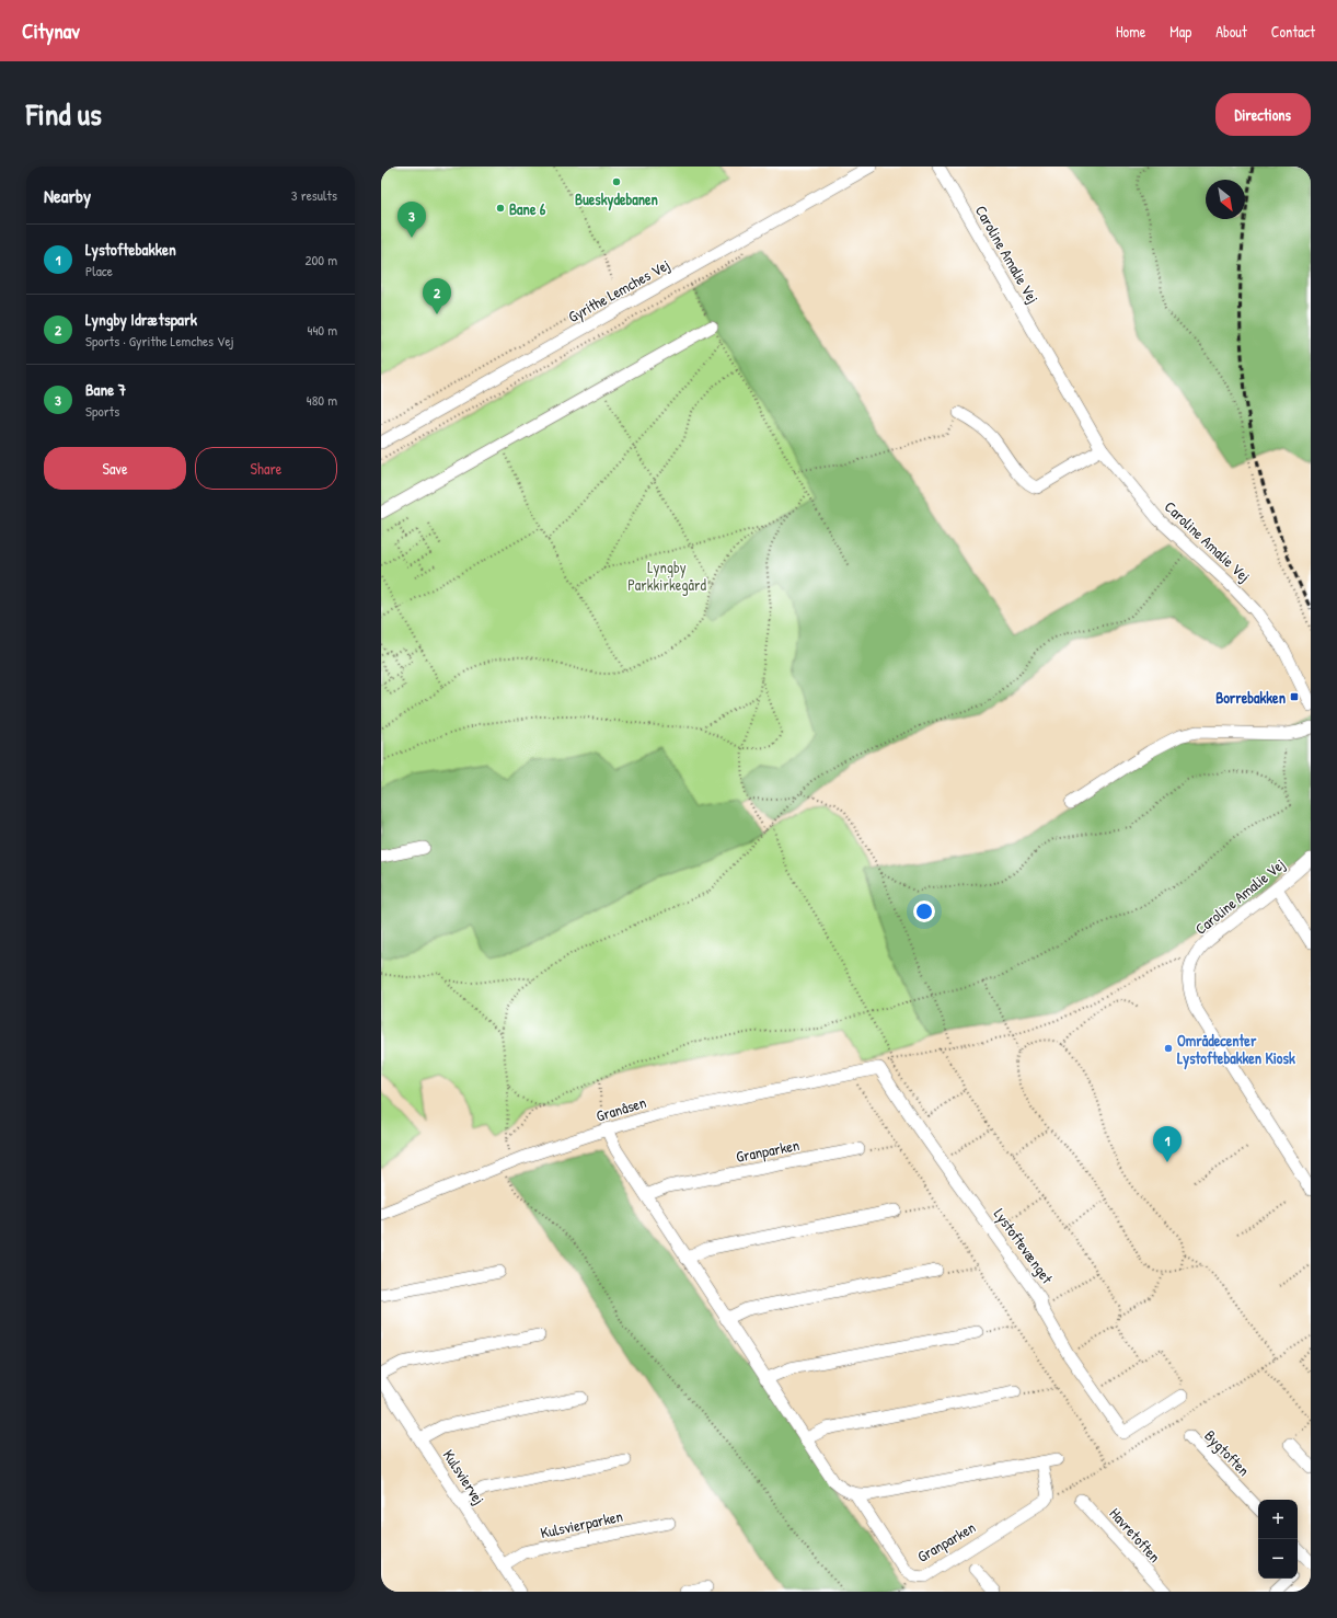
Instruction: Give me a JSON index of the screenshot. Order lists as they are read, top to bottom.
{
  "streets": {
    "street": [
      "Caroline Amalie Vej",
      "Gyrithe Lemches Vej",
      "Granåsen",
      "Granparken",
      "Lystoftevænget",
      "Bygtoften",
      "Kulsviervej",
      "Kulsvierparken",
      "Havretoften"
    ]
  },
  "crossings": [
    ["Granåsen", "Granparken"],
    ["Granåsen", "Lystoftevænget"],
    ["Kulsviervej", "Kulsvierparken"]
  ],
  "parks": ["Lyngby Parkkirkegård"],
  "places": {
    "other": ["Bueskydebanen", "Bane 6", "Områdecenter Lystoftebakken Kiosk"],
    "transit": ["Borrebakken"]
  },
  "north": "bottom right",
  "page": {
    "header": "Citynav",
    "nav": [
      "Home",
      "Map",
      "About",
      "Contact"
    ],
    "title": "Find us",
    "buttons": [
      "Directions",
      ["Save", "Share"]
    ],
    "heading": ["Nearby", "3 results"],
    "pins": ["3", "2", "1"],
    "list": [
      {
        "mark": "1",
        "name": "Lystoftebakken",
        "note": "Place",
        "value": "200 m"
      },
      {
        "mark": "2",
        "name": "Lyngby Idrætspark",
        "note": "Sports · Gyrithe Lemches Vej",
        "value": "440 m"
      },
      {
        "mark": "3",
        "name": "Bane 7",
        "note": "Sports",
        "value": "480 m"
      }
    ],
    "map_buttons": ["+", "−"]
  }
}
